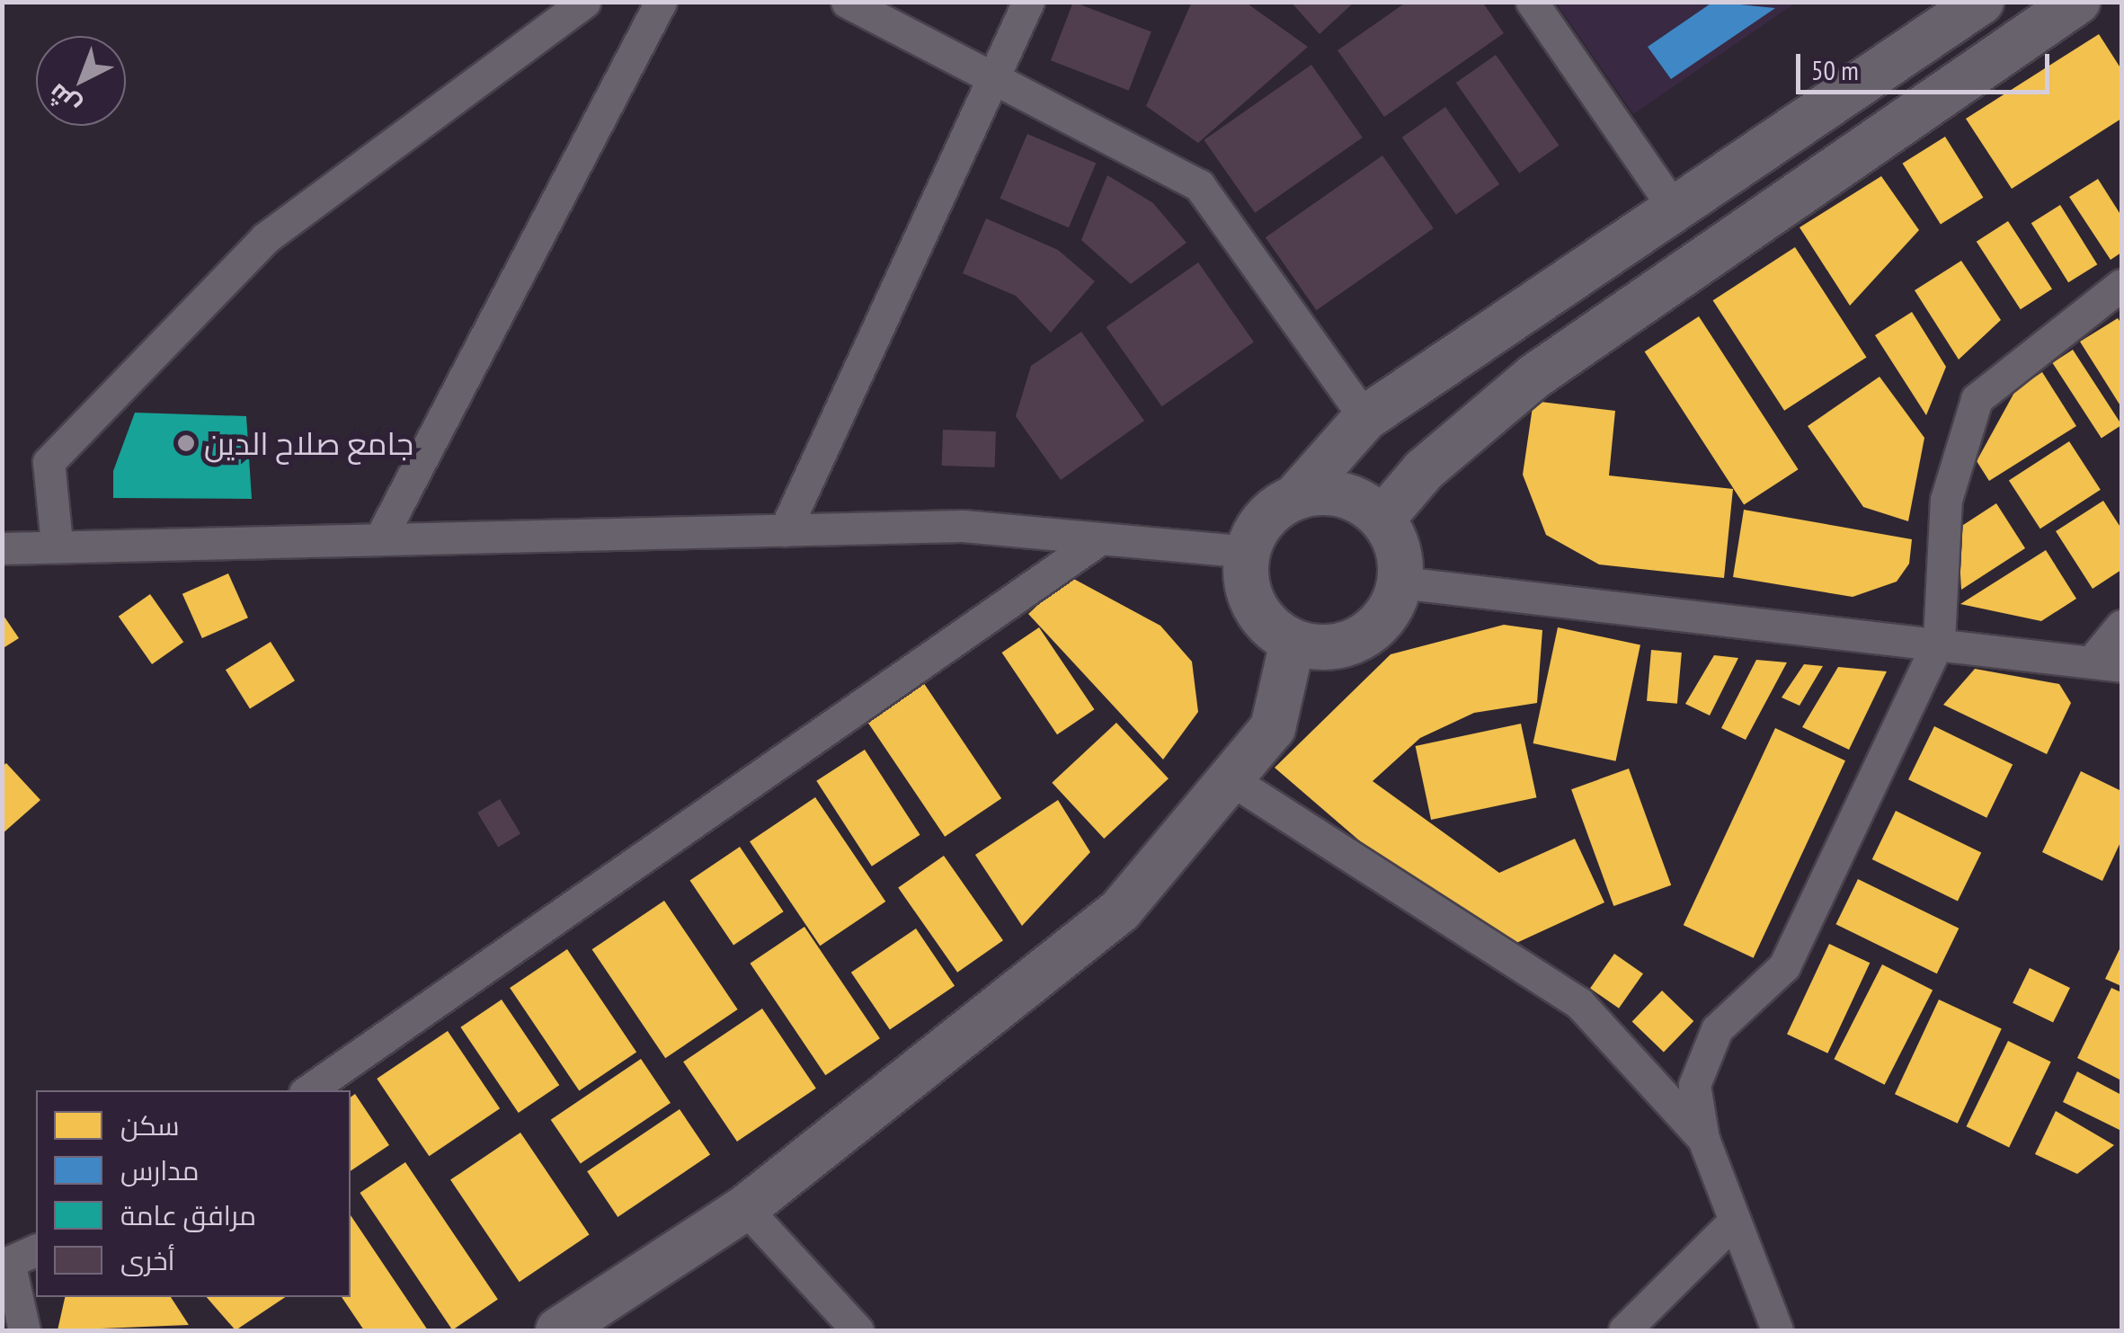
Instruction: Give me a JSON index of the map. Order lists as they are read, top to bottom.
{
  "places": ["جامع صلاح الدين"],
  "legend": [
    "سكن",
    "مدارس",
    "مرافق عامة",
    "أخرى"
  ],
  "scale_bar": "50 m",
  "north": "bottom left"
}
